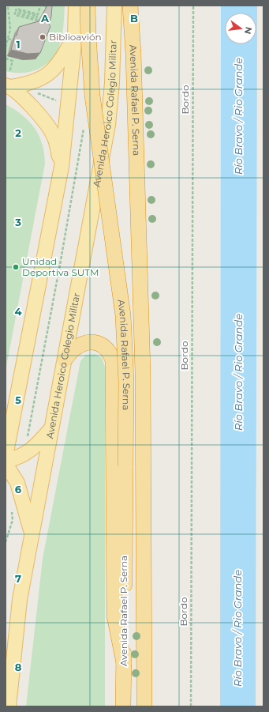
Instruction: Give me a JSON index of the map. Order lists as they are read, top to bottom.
{
  "streets": {
    "highway": ["Avenida Rafael P. Serna"],
    "main road": ["Avenida Heroico Colegio Militar"],
    "path": ["Bordo"]
  },
  "water": ["Río Bravo / Rio Grande"],
  "places": ["Biblioavión", "Unidad Deportiva SUTM"],
  "north": "right",
  "grid": {
    "columns": ["A", "B"],
    "rows": [
      "1",
      "2",
      "3",
      "4",
      "5",
      "6",
      "7",
      "8"
    ]
  }
}
